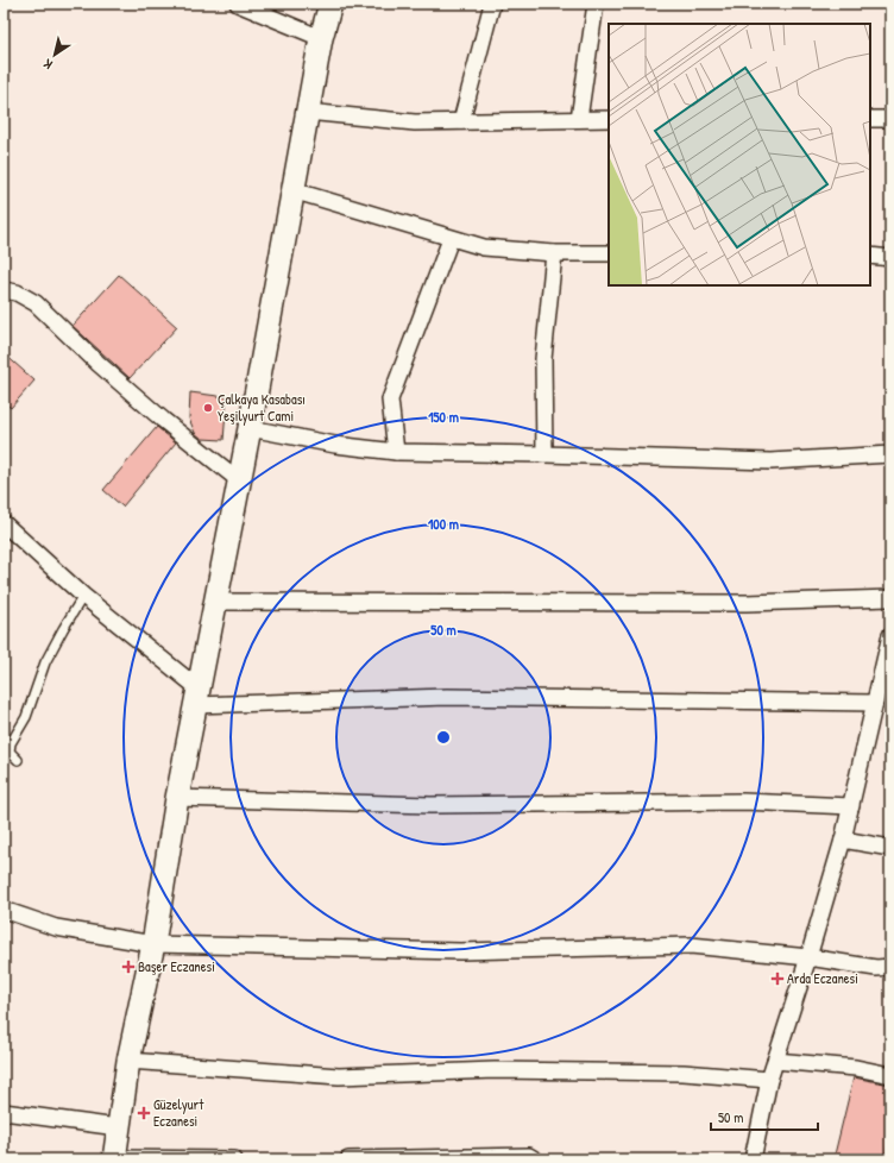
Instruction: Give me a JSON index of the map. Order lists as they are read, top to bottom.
{
  "places": {
    "other": ["Çalkaya Kasabası Yeşilyurt Cami"],
    "health": ["Başer Eczanesi", "Arda Eczanesi", "Güzelyurt Eczanesi"]
  },
  "scale_bar": "50 m",
  "north": "bottom left",
  "rings": ["150 m", "100 m", "50 m"]
}
